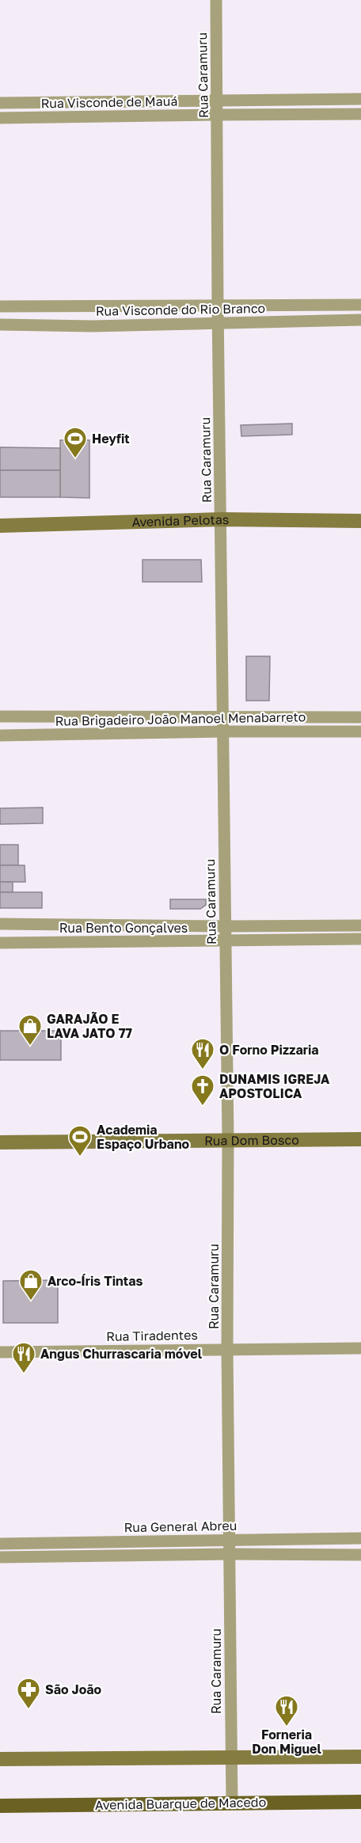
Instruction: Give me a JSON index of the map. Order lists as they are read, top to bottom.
{
  "streets": {
    "main road": ["Avenida Buarque de Macedo"],
    "street": [
      "Rua Caramuru",
      "Rua Visconde de Mauá",
      "Rua Visconde do Rio Branco",
      "Avenida Pelotas",
      "Rua Brigadeiro João Manoel Menabarreto",
      "Rua Bento Gonçalves",
      "Rua Dom Bosco",
      "Rua Tiradentes",
      "Rua General Abreu"
    ]
  },
  "crossings": [
    ["Rua Caramuru", "Rua Visconde de Mauá"],
    ["Rua Caramuru", "Rua Visconde do Rio Branco"],
    ["Rua Caramuru", "Avenida Pelotas"],
    ["Rua Caramuru", "Rua Brigadeiro João Manoel Menabarreto"],
    ["Rua Caramuru", "Rua Bento Gonçalves"],
    ["Rua Caramuru", "Rua Dom Bosco"],
    ["Rua Caramuru", "Rua Tiradentes"],
    ["Rua Caramuru", "Rua General Abreu"],
    ["Rua Caramuru", "Avenida Buarque de Macedo"]
  ],
  "places": {
    "sports": ["Heyfit", "Academia Espaço Urbano"],
    "shop": ["GARAJÃO E LAVA JATO 77", "Arco-Íris Tintas"],
    "restaurant": ["O Forno Pizzaria", "Angus Churrascaria móvel", "Forneria Don Miguel"],
    "church": ["DUNAMIS IGREJA APOSTOLICA"],
    "pharmacy": ["São João"]
  }
}
